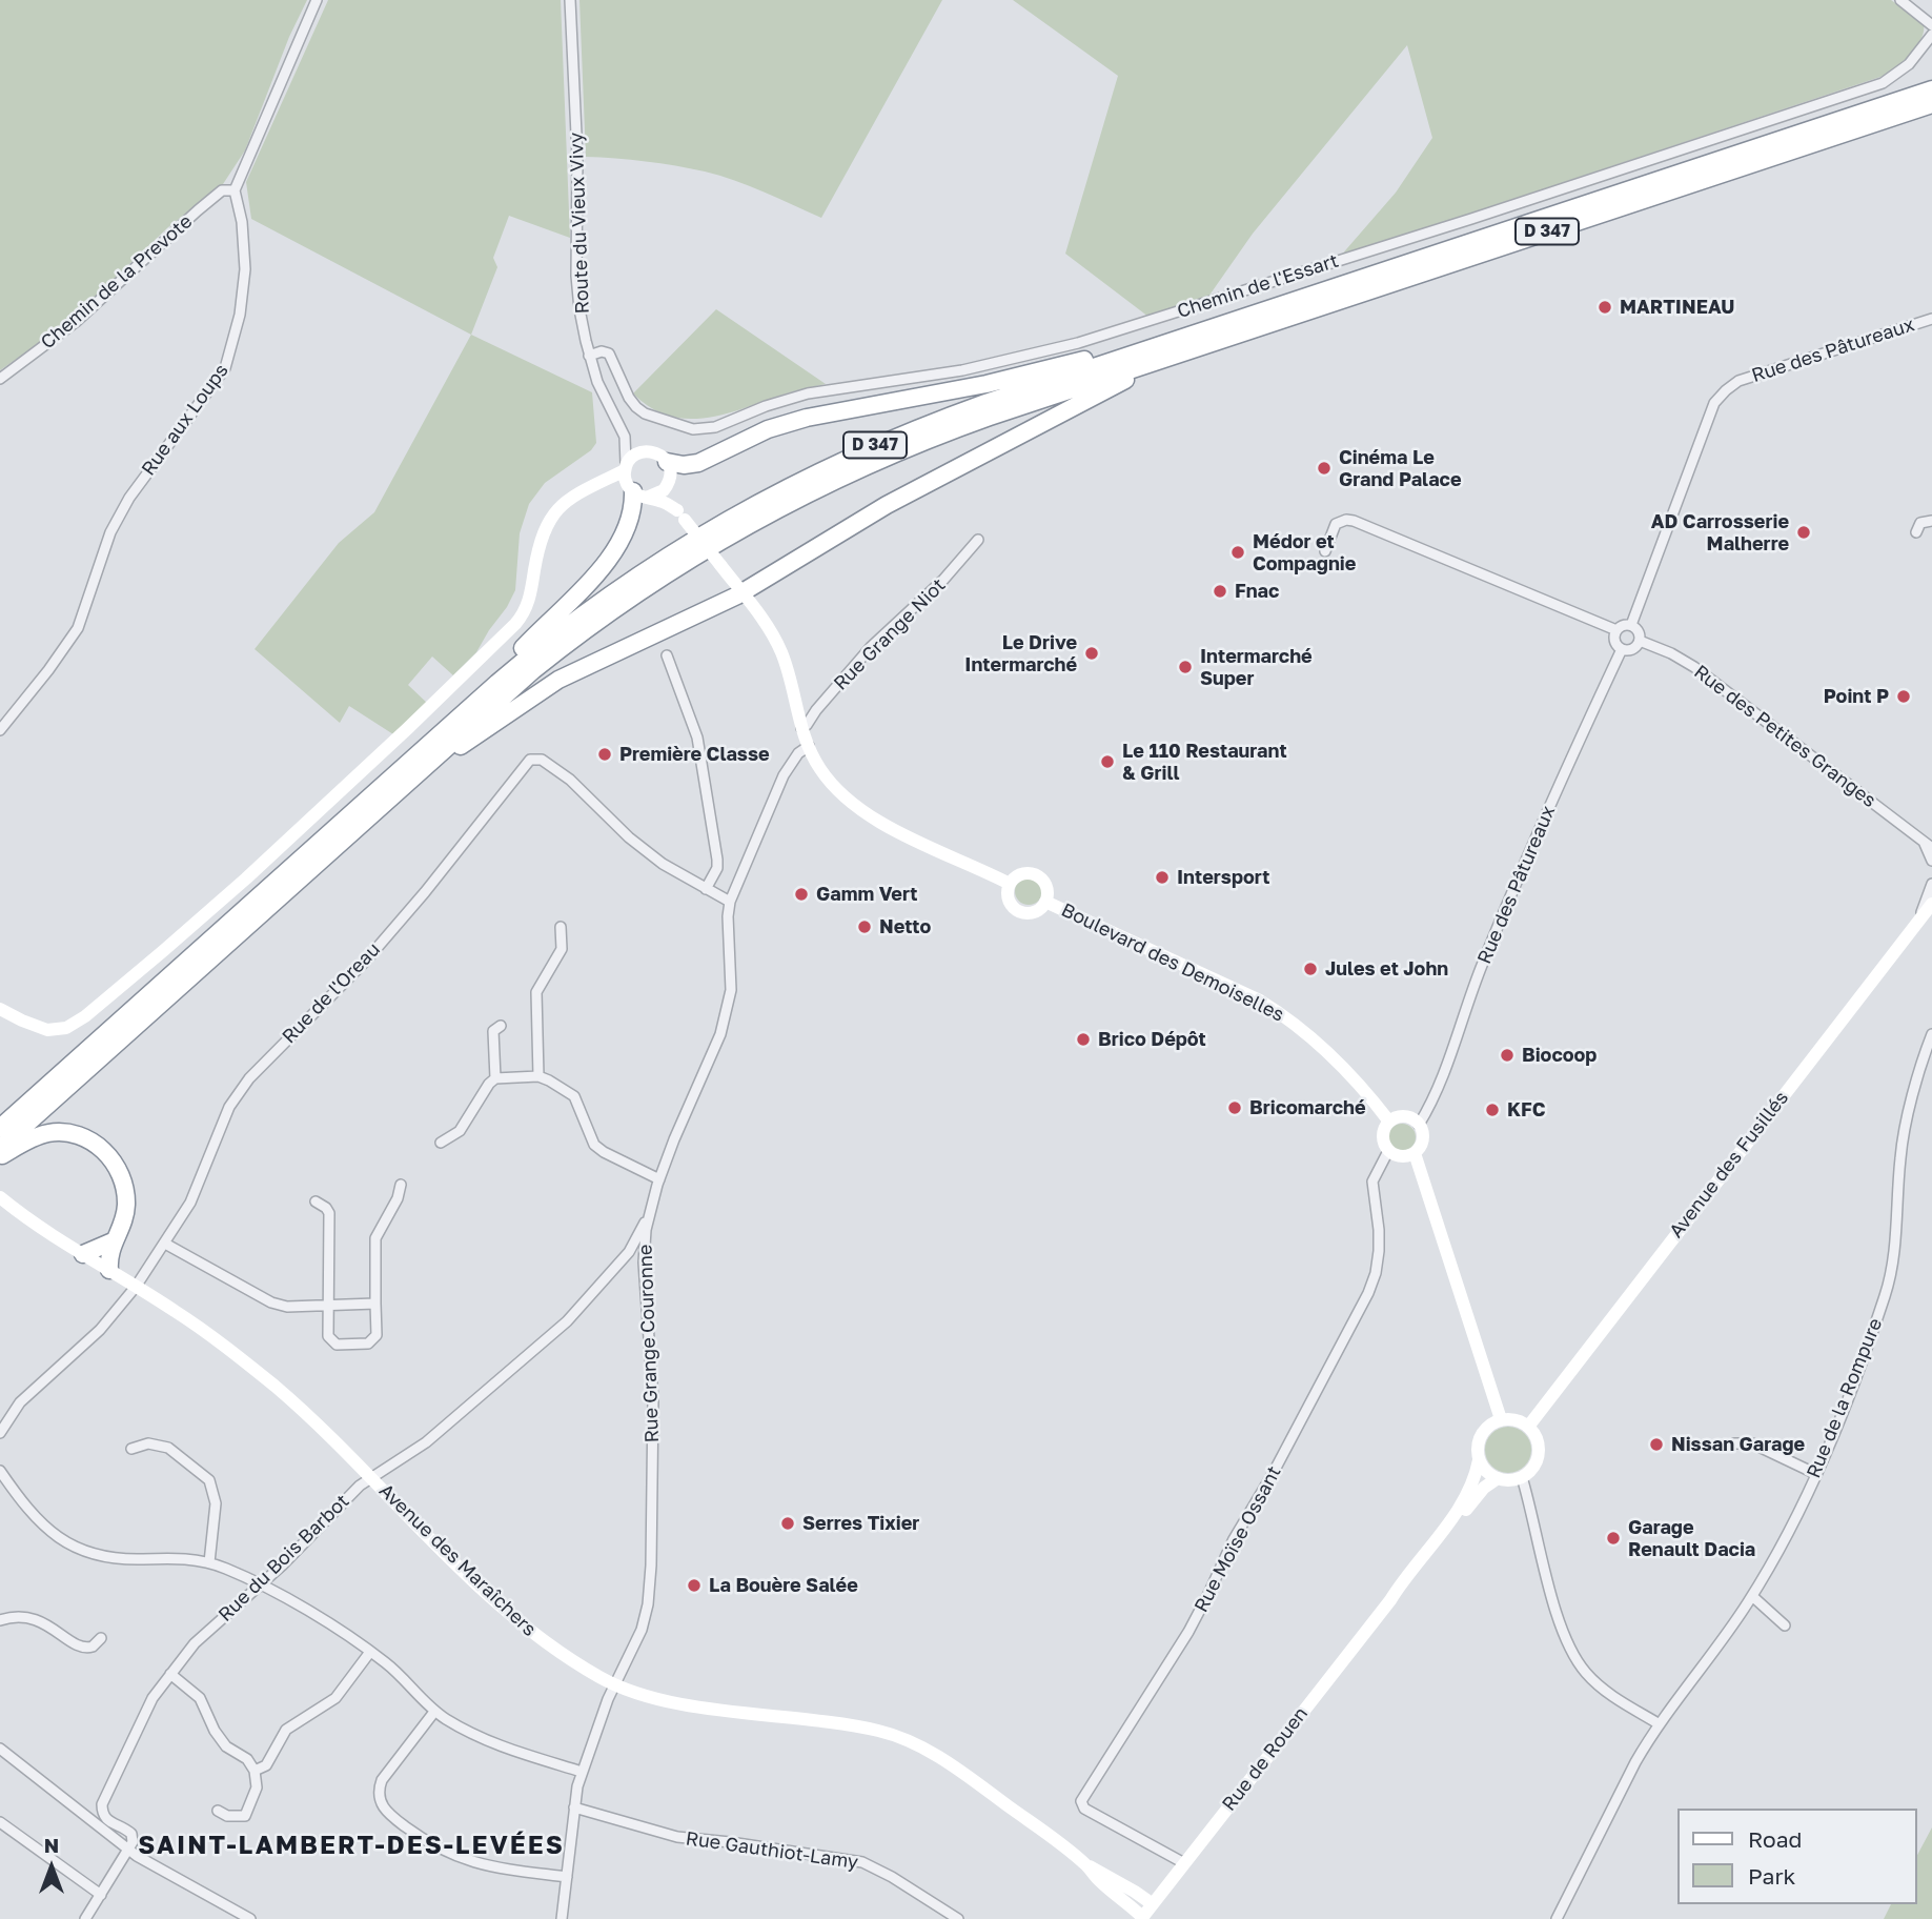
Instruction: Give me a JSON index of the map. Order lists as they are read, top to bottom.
{
  "streets": {
    "highway": ["D 347"],
    "street": [
      "Route du Vieux Vivy",
      "Chemin de la Prevote",
      "Chemin de l'Essart",
      "Rue des Pâtureaux",
      "Rue aux Loups",
      "Rue Grange Niot",
      "Rue des Petites Granges",
      "Boulevard des Demoiselles",
      "Rue de l'Oreau",
      "Avenue des Fusillés",
      "Rue Grange Couronne",
      "Rue de la Rompure",
      "Rue Moïse Ossant",
      "Rue du Bois Barbot",
      "Avenue des Maraîchers",
      "Rue de Rouen",
      "Rue Gauthiot-Lamy"
    ]
  },
  "crossings": [
    ["Route du Vieux Vivy", "Chemin de l'Essart"],
    ["Chemin de la Prevote", "Rue aux Loups"],
    ["Rue des Pâtureaux", "Rue des Petites Granges"],
    ["Rue des Pâtureaux", "Boulevard des Demoiselles"],
    ["Rue des Pâtureaux", "Rue Moïse Ossant"],
    ["Boulevard des Demoiselles", "Rue Moïse Ossant"],
    ["Rue de l'Oreau", "Rue Grange Couronne"],
    ["Rue de l'Oreau", "Avenue des Maraîchers"],
    ["Avenue des Fusillés", "Rue de Rouen"],
    ["Rue Grange Couronne", "Rue du Bois Barbot"],
    ["Rue Grange Couronne", "Avenue des Maraîchers"],
    ["Rue Grange Couronne", "Rue Gauthiot-Lamy"],
    ["Rue Moïse Ossant", "Rue de Rouen"],
    ["Rue du Bois Barbot", "Avenue des Maraîchers"],
    ["Avenue des Maraîchers", "Rue de Rouen"]
  ],
  "districts": ["SAINT-LAMBERT-DES-LEVÉES"],
  "places": [
    "MARTINEAU",
    "Cinéma Le Grand Palace",
    "AD Carrosserie Malherre",
    "Médor et Compagnie",
    "Fnac",
    "Le Drive Intermarché",
    "Intermarché Super",
    "Point P",
    "Première Classe",
    "Le 110 Restaurant & Grill",
    "Intersport",
    "Gamm Vert",
    "Netto",
    "Jules et John",
    "Brico Dépôt",
    "Biocoop",
    "Bricomarché",
    "KFC",
    "Nissan Garage",
    "Serres Tixier",
    "Garage Renault Dacia",
    "La Bouère Salée"
  ],
  "legend": ["Road", "Park"],
  "north": "top"
}
